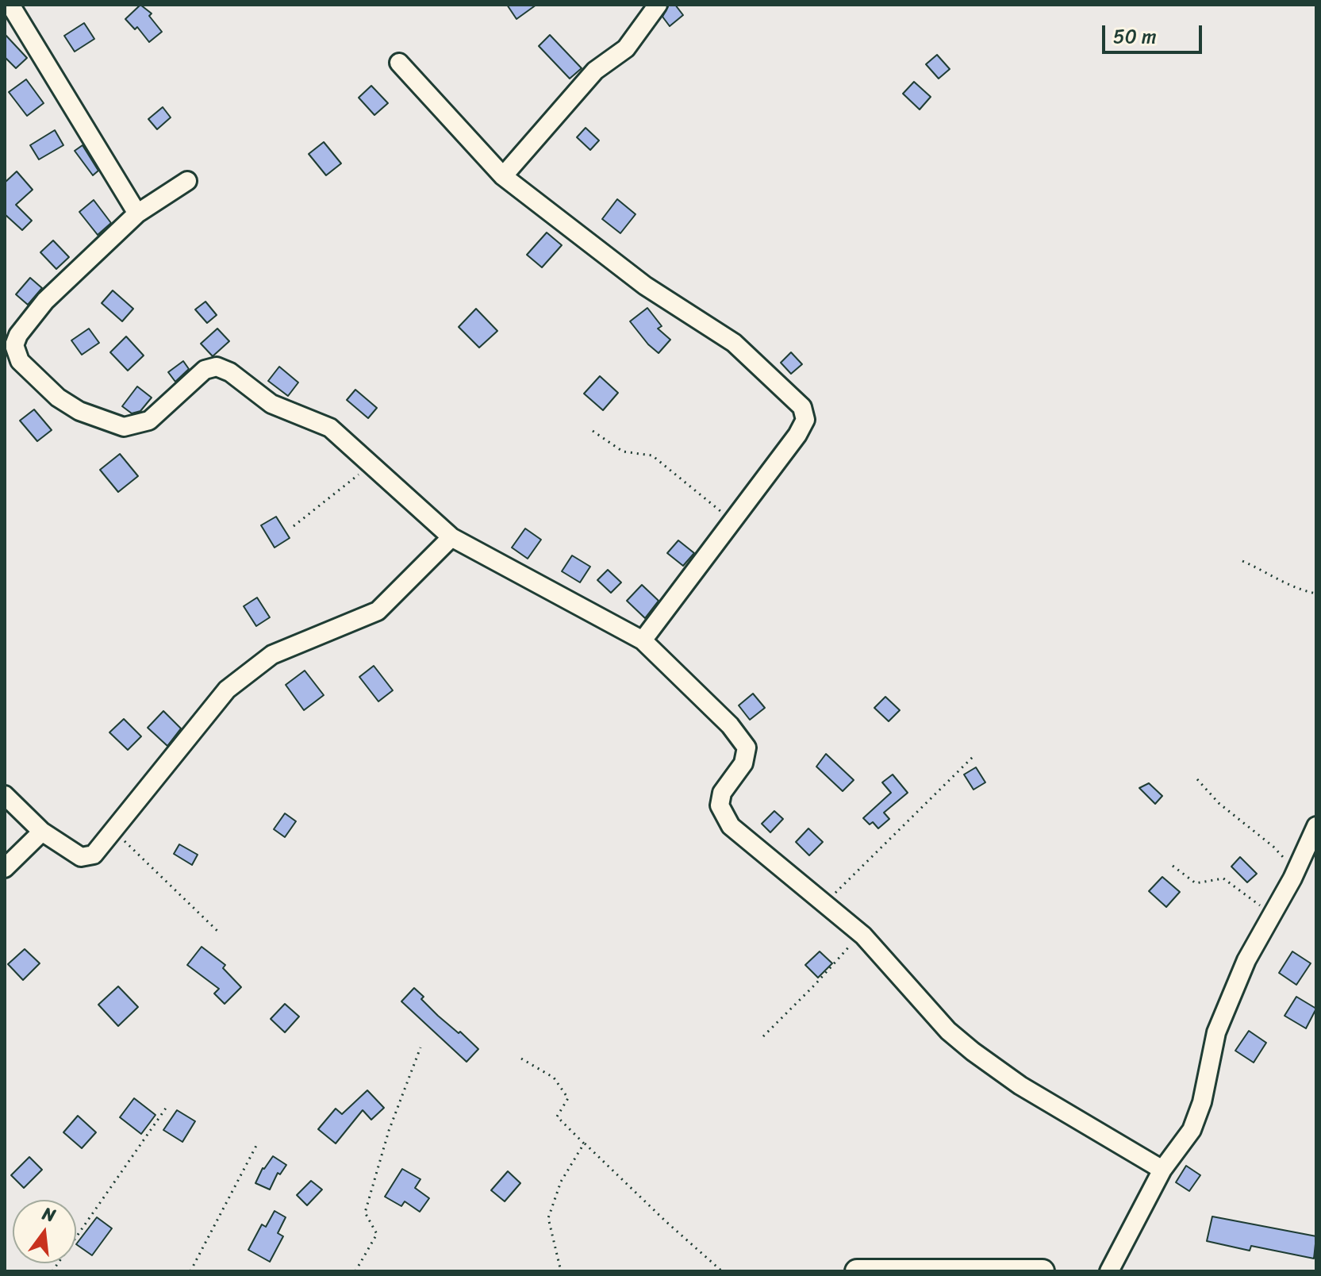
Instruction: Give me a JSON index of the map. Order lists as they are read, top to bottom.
{
  "scale_bar": "50 m",
  "north": "top"
}
